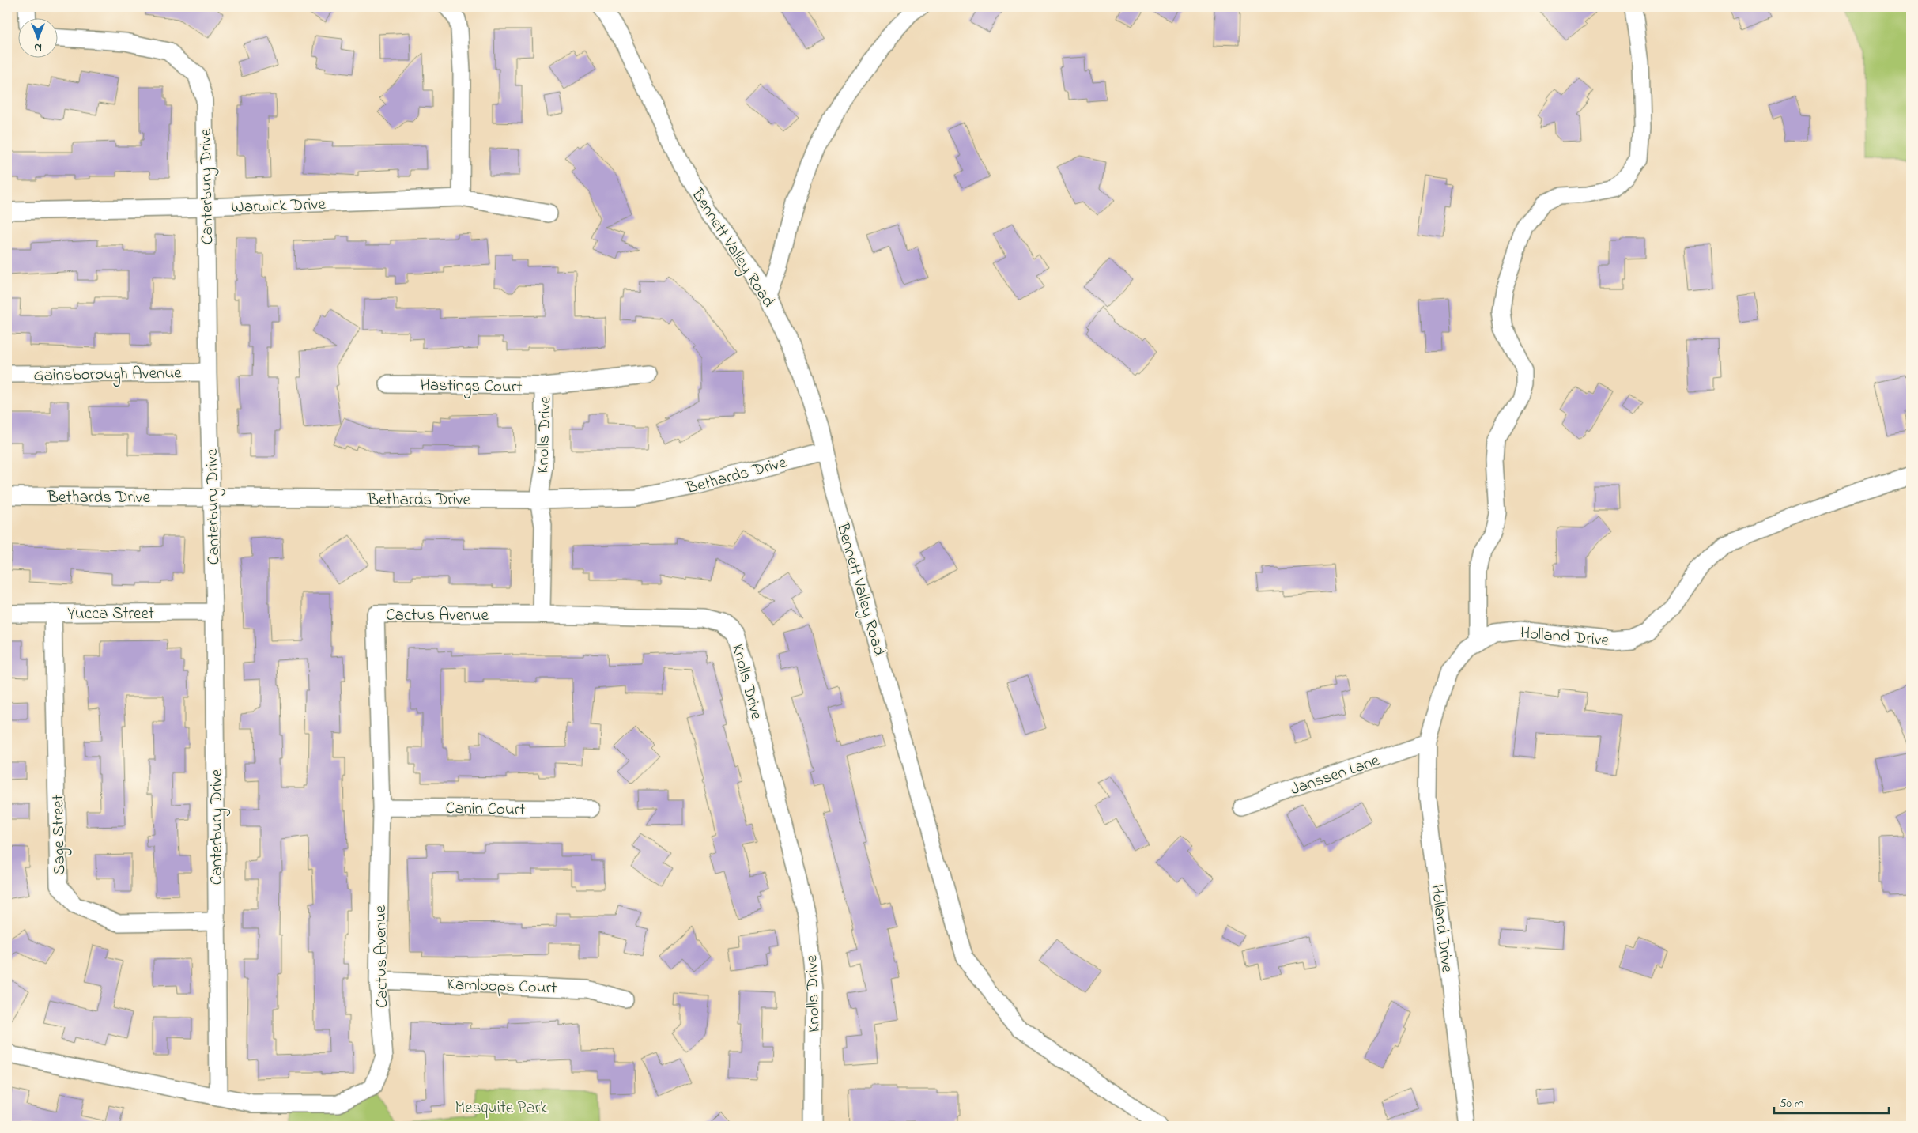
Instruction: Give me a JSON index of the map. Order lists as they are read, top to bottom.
{
  "streets": {
    "street": [
      "Canterbury Drive",
      "Warwick Drive",
      "Bennett Valley Road",
      "Gainsborough Avenue",
      "Hastings Court",
      "Knolls Drive",
      "Bethards Drive",
      "Yucca Street",
      "Cactus Avenue",
      "Holland Drive",
      "Janssen Lane",
      "Canin Court",
      "Sage Street",
      "Kamloops Court"
    ]
  },
  "crossings": [
    ["Canterbury Drive", "Warwick Drive"],
    ["Canterbury Drive", "Gainsborough Avenue"],
    ["Canterbury Drive", "Bethards Drive"],
    ["Canterbury Drive", "Yucca Street"],
    ["Canterbury Drive", "Cactus Avenue"],
    ["Canterbury Drive", "Sage Street"],
    ["Bennett Valley Road", "Bethards Drive"],
    ["Hastings Court", "Knolls Drive"],
    ["Knolls Drive", "Bethards Drive"],
    ["Knolls Drive", "Cactus Avenue"],
    ["Yucca Street", "Sage Street"],
    ["Cactus Avenue", "Canin Court"],
    ["Cactus Avenue", "Kamloops Court"],
    ["Holland Drive", "Janssen Lane"]
  ],
  "parks": ["Mesquite Park"],
  "scale_bar": "50 m",
  "north": "bottom"
}
